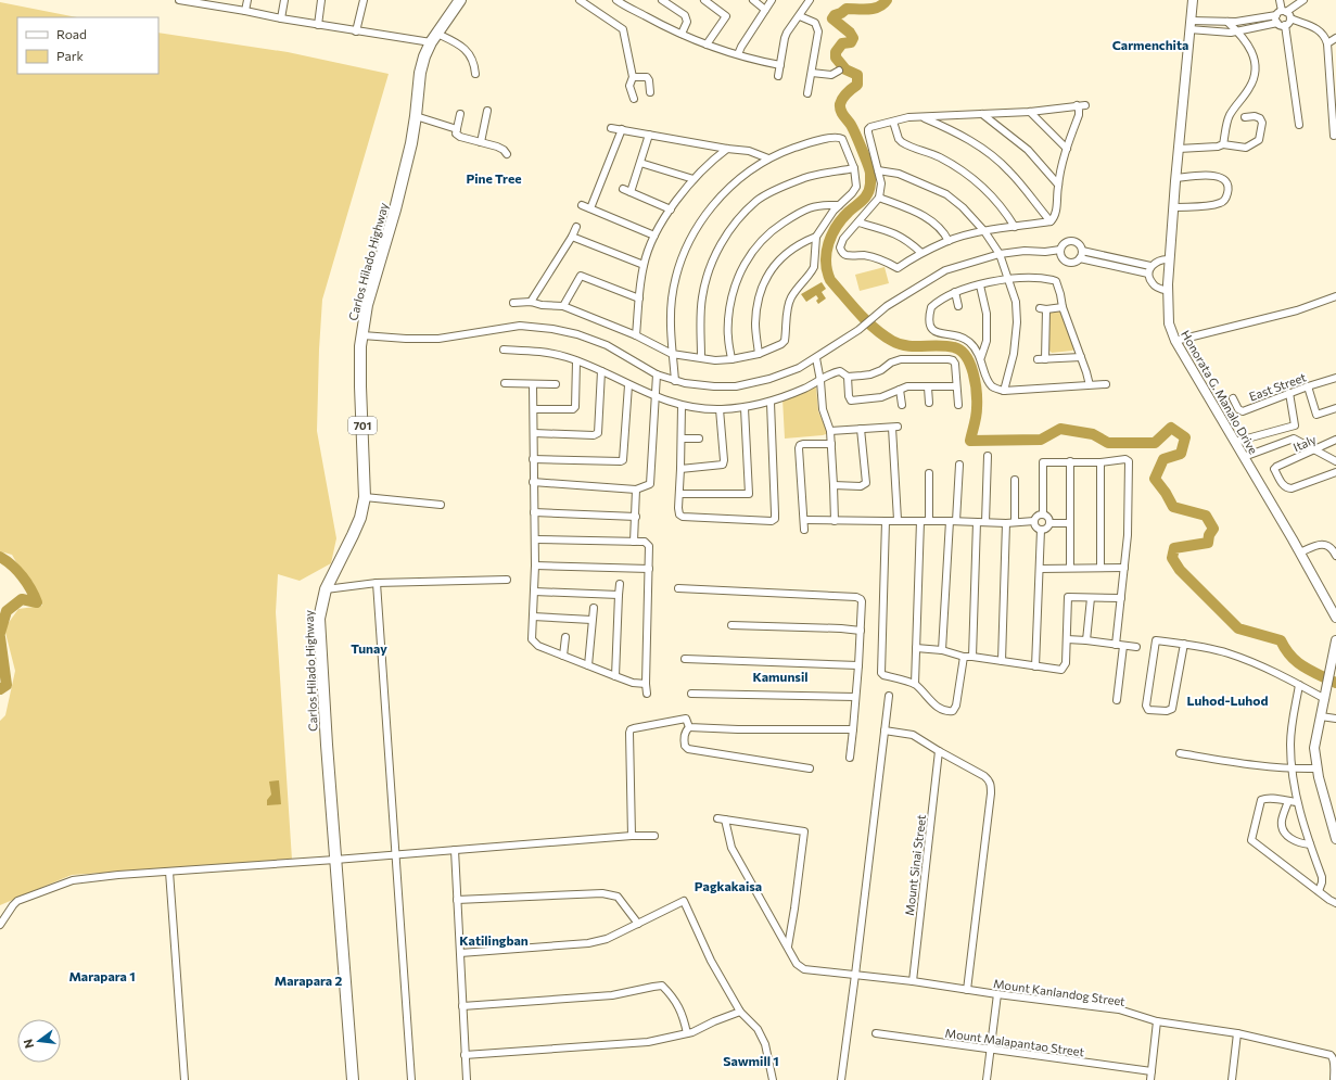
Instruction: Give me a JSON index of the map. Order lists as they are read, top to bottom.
{
  "streets": {
    "main road": ["Carlos Hilado Highway", "701"],
    "street": [
      "East Street",
      "Honorata G. Manalo Drive",
      "Italy",
      "Mount Sinai Street",
      "Mount Kanlandog Street",
      "Mount Malapantao Street"
    ]
  },
  "crossings": [
    ["Mount Sinai Street", "Mount Kanlandog Street"]
  ],
  "districts": [
    "Carmenchita",
    "Pine Tree",
    "Tunay",
    "Kamunsil",
    "Luhod-Luhod",
    "Pagkakaisa",
    "Katilingban",
    "Marapara 1",
    "Marapara 2",
    "Sawmill 1"
  ],
  "legend": ["Road", "Park"],
  "north": "left"
}
